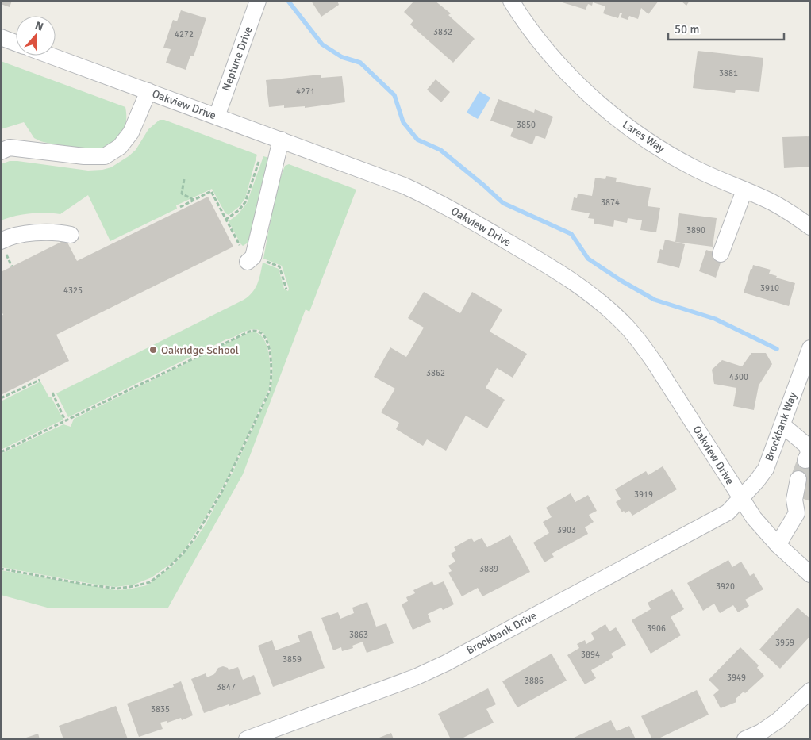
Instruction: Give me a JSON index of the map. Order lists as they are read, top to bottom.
{
  "streets": {
    "street": [
      "Neptune Drive",
      "Oakview Drive",
      "Lares Way",
      "Brockbank Way",
      "Brockbank Drive"
    ]
  },
  "crossings": [
    ["Neptune Drive", "Oakview Drive"],
    ["Oakview Drive", "Brockbank Way"],
    ["Oakview Drive", "Brockbank Drive"],
    ["Brockbank Way", "Brockbank Drive"]
  ],
  "places": ["Oakridge School"],
  "house_numbers": [
    "3832",
    "4272",
    "3881",
    "4271",
    "3850",
    "3874",
    "3890",
    "3910",
    "4325",
    "3862",
    "4300",
    "3919",
    "3903",
    "3889",
    "3920",
    "3906",
    "3863",
    "3959",
    "3894",
    "3859",
    "3949",
    "3886",
    "3847",
    "3835"
  ],
  "scale_bar": "50 m",
  "north": "top"
}
